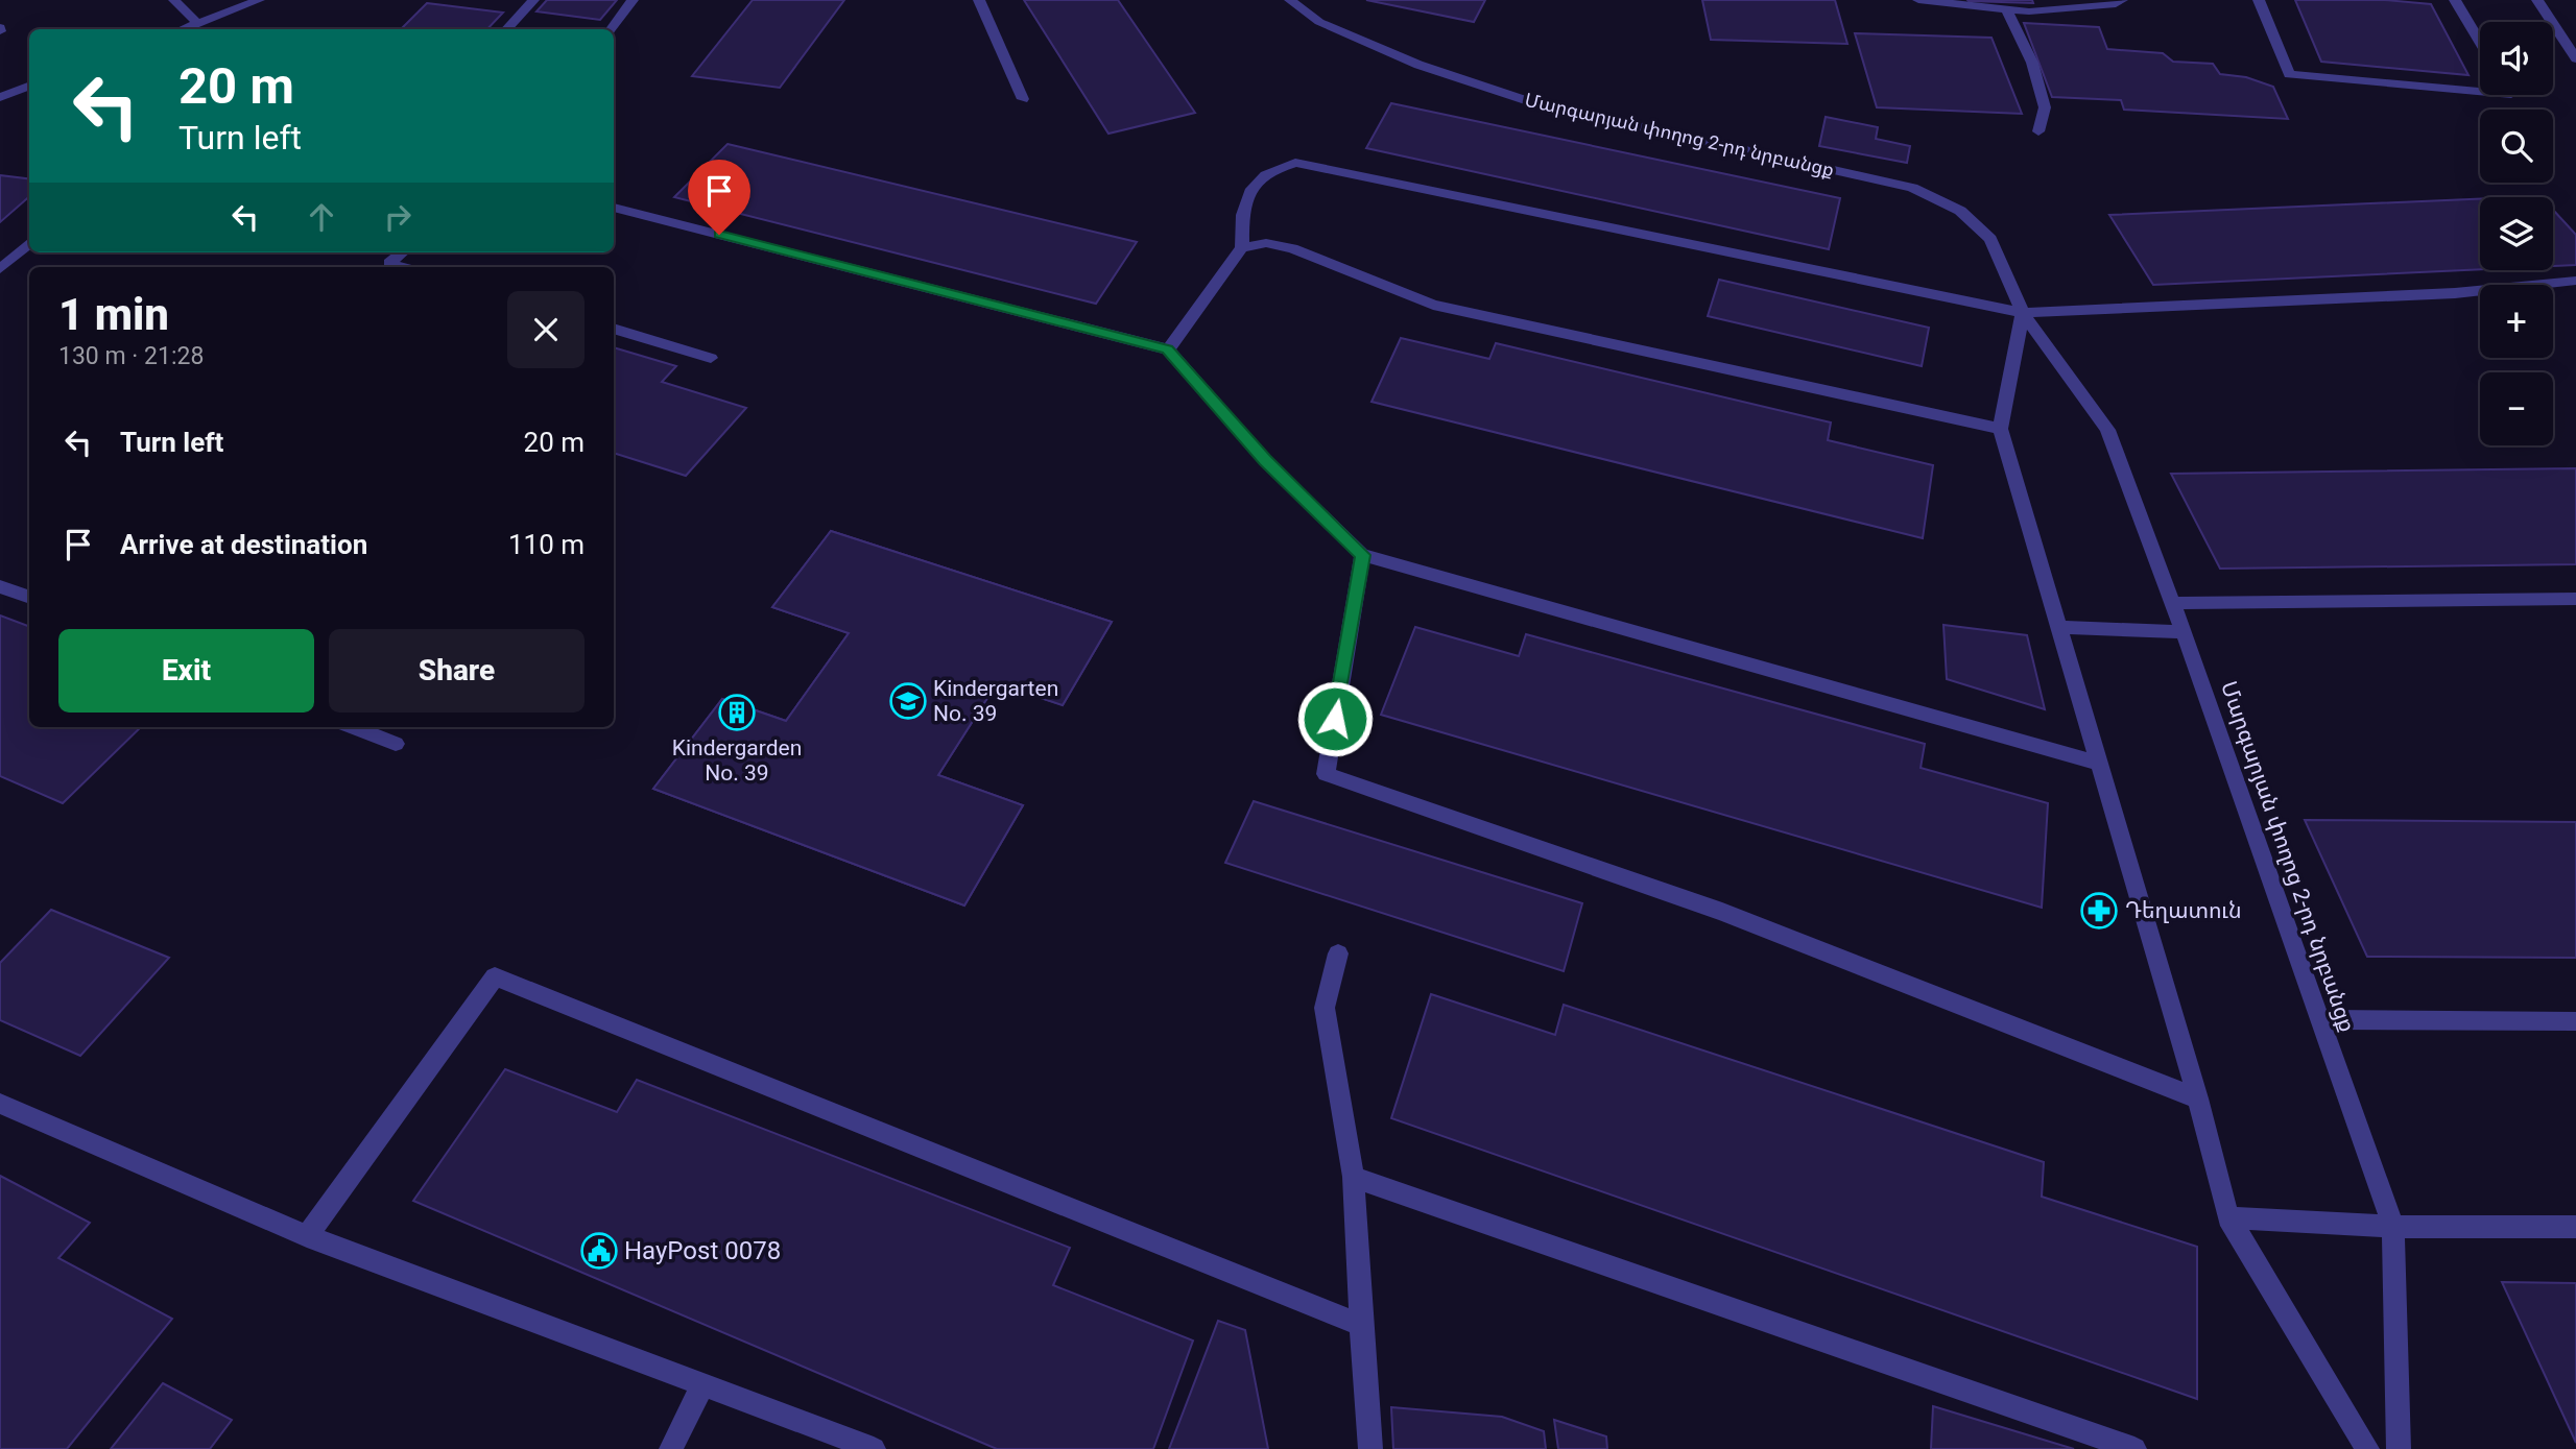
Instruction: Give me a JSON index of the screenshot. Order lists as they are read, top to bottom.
{
  "streets": {
    "street": ["Մարգարյան փողոց 2-րդ նրբանցք"]
  },
  "places": {
    "school or university": ["Kindergarten No. 39"],
    "building": ["Kindergarden No. 39"],
    "pharmacy": ["Դեղատուն"],
    "public building": ["HayPost 0078"]
  },
  "page": {
    "map_buttons": ["+", "−"],
    "turn": ["20 m", "Turn left"],
    "heading": ["1 min", "130 m · 21:28"],
    "list": [
      {
        "name": "Turn left",
        "value": "20 m"
      },
      {
        "name": "Arrive at destination",
        "value": "110 m"
      }
    ],
    "buttons": ["Exit", "Share"]
  }
}
